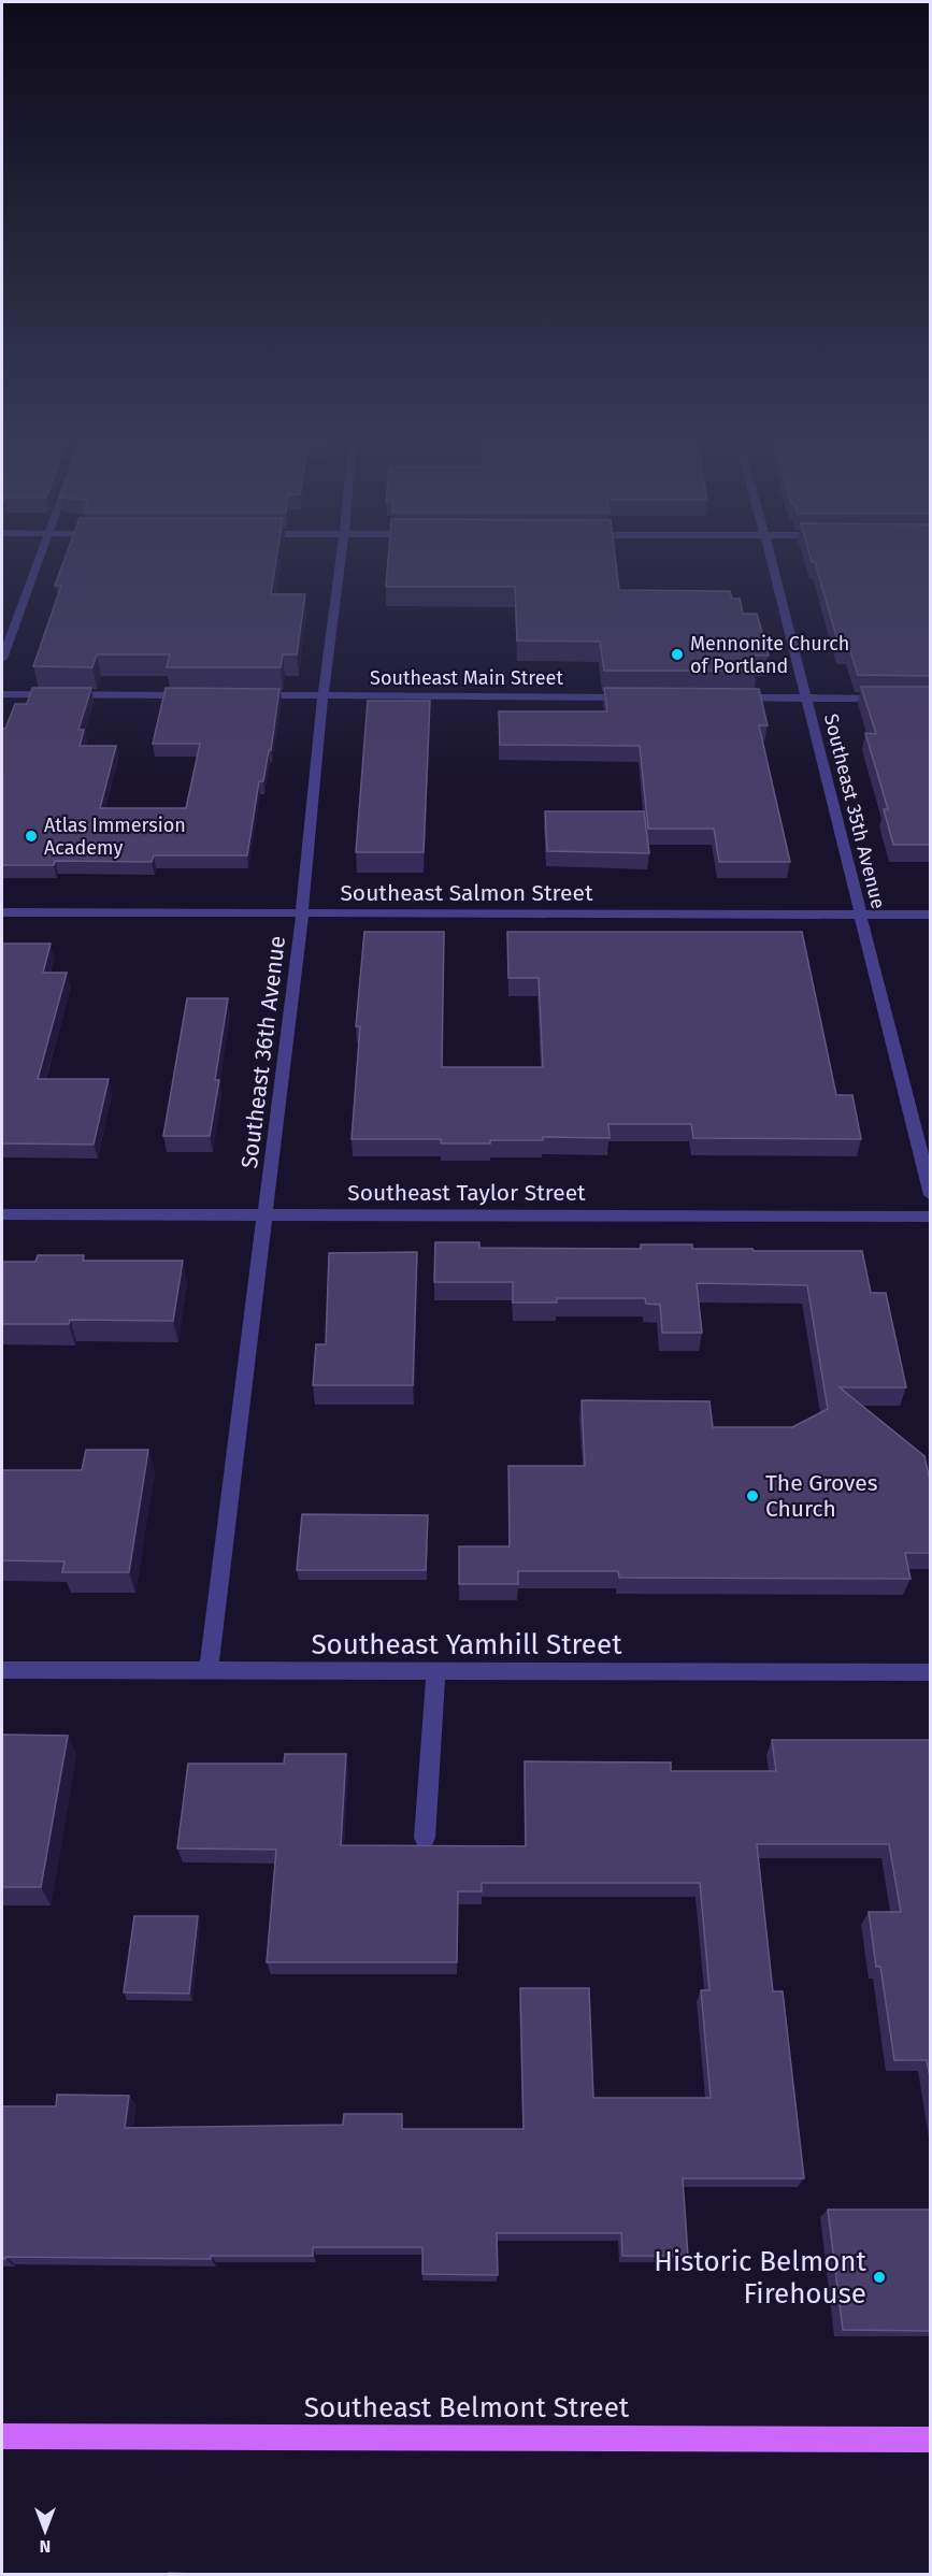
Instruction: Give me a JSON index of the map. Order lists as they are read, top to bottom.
{
  "streets": {
    "main road": ["Southeast Belmont Street"],
    "street": [
      "Southeast Main Street",
      "Southeast 35th Avenue",
      "Southeast Salmon Street",
      "Southeast 36th Avenue",
      "Southeast Taylor Street",
      "Southeast Yamhill Street"
    ]
  },
  "crossings": [
    ["Southeast Main Street", "Southeast 36th Avenue"],
    ["Southeast 35th Avenue", "Southeast Salmon Street"],
    ["Southeast Salmon Street", "Southeast 36th Avenue"],
    ["Southeast 36th Avenue", "Southeast Taylor Street"],
    ["Southeast 36th Avenue", "Southeast Yamhill Street"]
  ],
  "places": [
    "Mennonite Church of Portland",
    "Atlas Immersion Academy",
    "The Groves Church",
    "Historic Belmont Firehouse"
  ],
  "north": "bottom"
}
